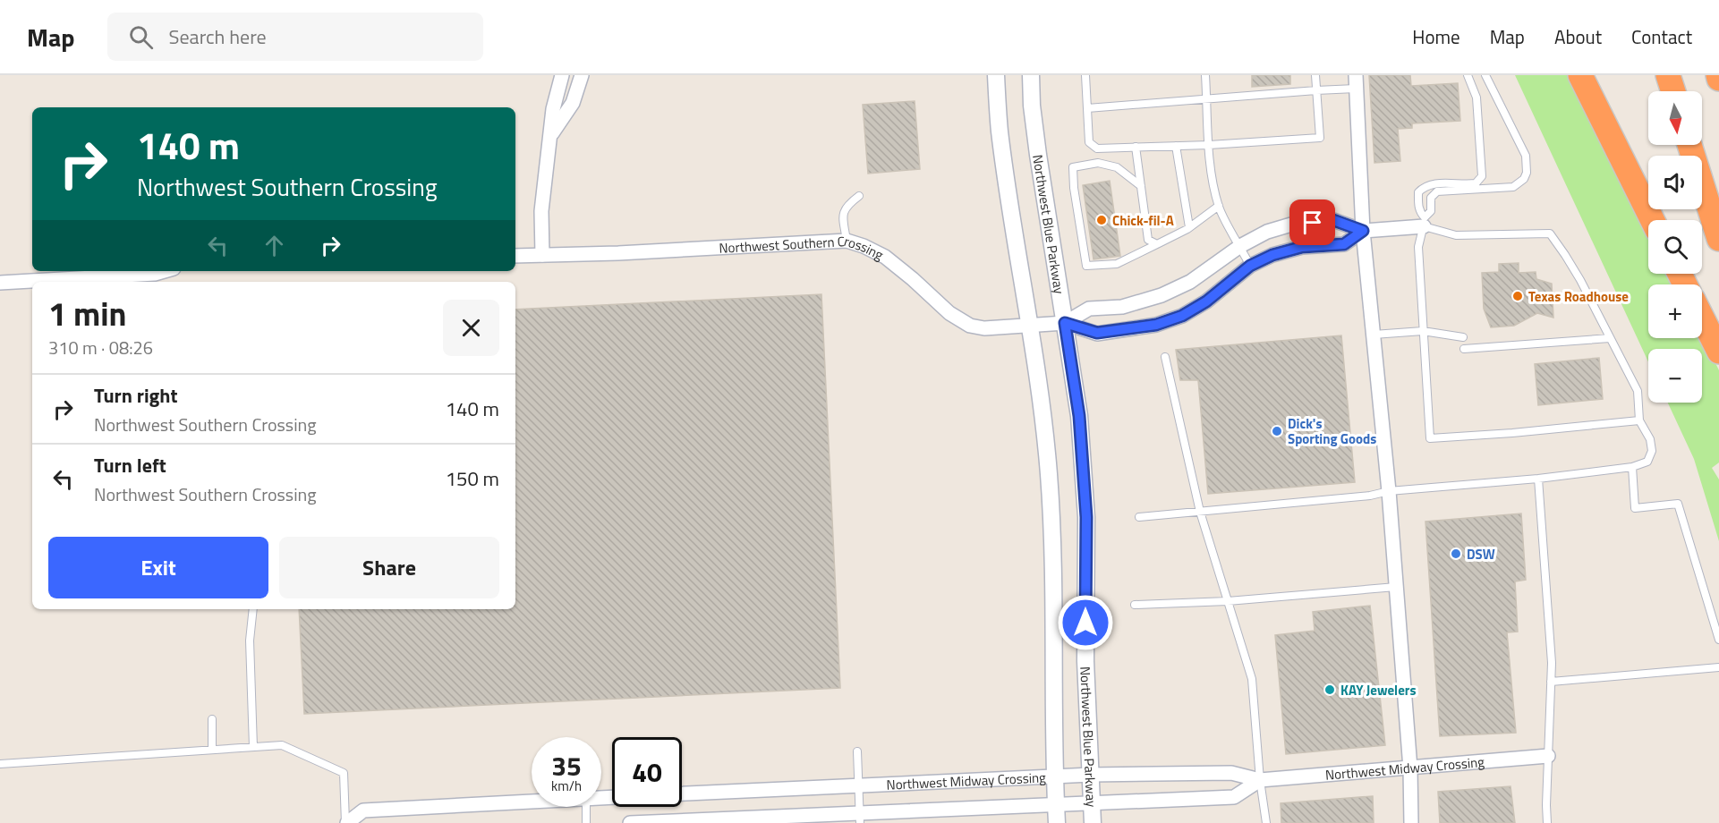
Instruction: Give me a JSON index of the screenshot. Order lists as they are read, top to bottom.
{
  "streets": {
    "street": ["Northwest Blue Parkway", "Northwest Southern Crossing", "Northwest Midway Crossing"]
  },
  "crossings": [
    ["Northwest Blue Parkway", "Northwest Southern Crossing"],
    ["Northwest Blue Parkway", "Northwest Midway Crossing"]
  ],
  "places": [
    "Chick-fil-A",
    "Texas Roadhouse",
    "Dick's Sporting Goods",
    "DSW",
    "KAY Jewelers"
  ],
  "north": "bottom",
  "page": {
    "header": "Map",
    "search": "Search here",
    "nav": [
      "Home",
      "Map",
      "About",
      "Contact"
    ],
    "map_buttons": ["+", "−"],
    "turn": ["140 m", "Northwest Southern Crossing"],
    "heading": ["1 min", "310 m · 08:26"],
    "list": [
      {
        "name": "Turn right",
        "note": "Northwest Southern Crossing",
        "value": "140 m"
      },
      {
        "name": "Turn left",
        "note": "Northwest Southern Crossing",
        "value": "150 m"
      }
    ],
    "buttons": ["Exit", "Share"],
    "speed": "35 km/h",
    "limit": "40"
  }
}
